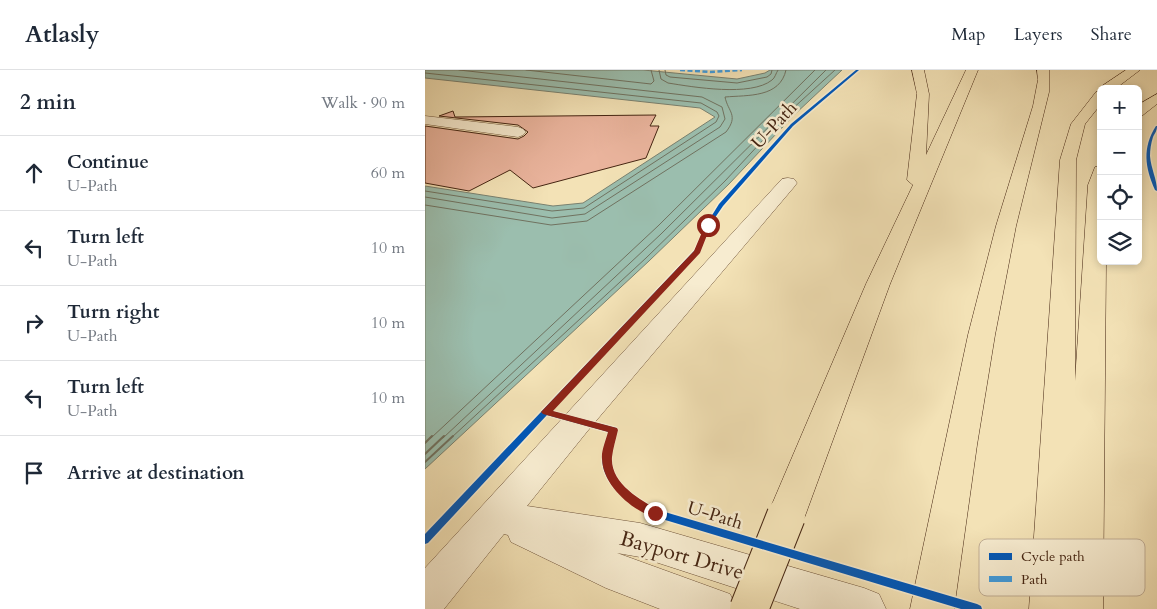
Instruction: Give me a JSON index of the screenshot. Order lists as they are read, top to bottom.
{
  "streets": {
    "street": ["Bayport Drive"],
    "cycle path": ["U-Path"]
  },
  "legend": ["Cycle path", "Path"],
  "page": {
    "header": "Atlasly",
    "nav": ["Map", "Layers", "Share"],
    "heading": ["2 min", "Walk · 90 m"],
    "map_buttons": ["+", "−"],
    "list": [
      ["Continue", "U-Path", "60 m"],
      ["Turn left", "U-Path", "10 m"],
      ["Turn right", "U-Path", "10 m"],
      ["Turn left", "U-Path", "10 m"],
      "Arrive at destination"
    ]
  }
}
